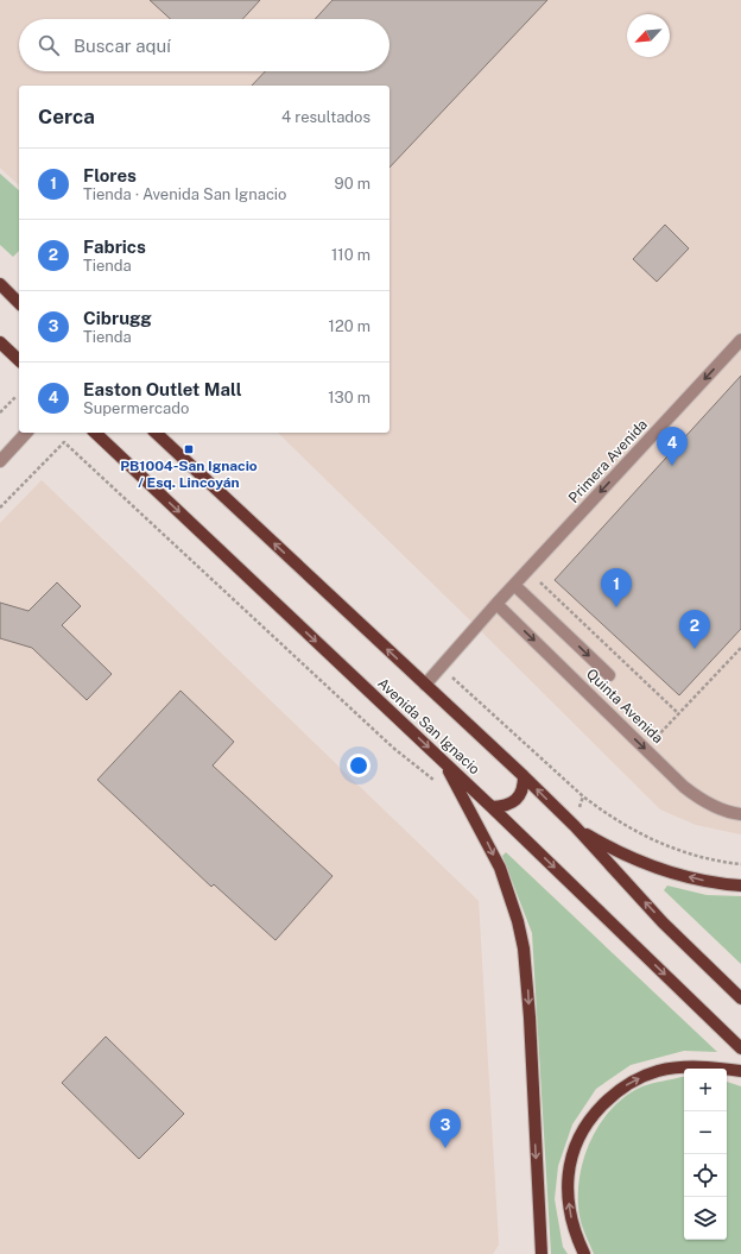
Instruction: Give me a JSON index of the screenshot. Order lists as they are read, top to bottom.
{
  "streets": {
    "main road": ["Avenida San Ignacio"],
    "street": ["Primera Avenida", "Quinta Avenida"]
  },
  "crossings": [
    ["Primera Avenida", "Quinta Avenida"],
    ["Primera Avenida", "Avenida San Ignacio"]
  ],
  "one_way": ["Primera Avenida"],
  "places": {
    "transit": ["PB1004-San Ignacio / Esq. Lincoyán"]
  },
  "north": "bottom left",
  "page": {
    "search": "Buscar aquí",
    "heading": ["Cerca", "4 resultados"],
    "list": [
      {
        "mark": "1",
        "name": "Flores",
        "note": "Tienda · Avenida San Ignacio",
        "value": "90 m"
      },
      {
        "mark": "2",
        "name": "Fabrics",
        "note": "Tienda",
        "value": "110 m"
      },
      {
        "mark": "3",
        "name": "Cibrugg",
        "note": "Tienda",
        "value": "120 m"
      },
      {
        "mark": "4",
        "name": "Easton Outlet Mall",
        "note": "Supermercado",
        "value": "130 m"
      }
    ],
    "pins": [
      "4",
      "1",
      "2",
      "3"
    ],
    "map_buttons": ["+", "−"]
  }
}
